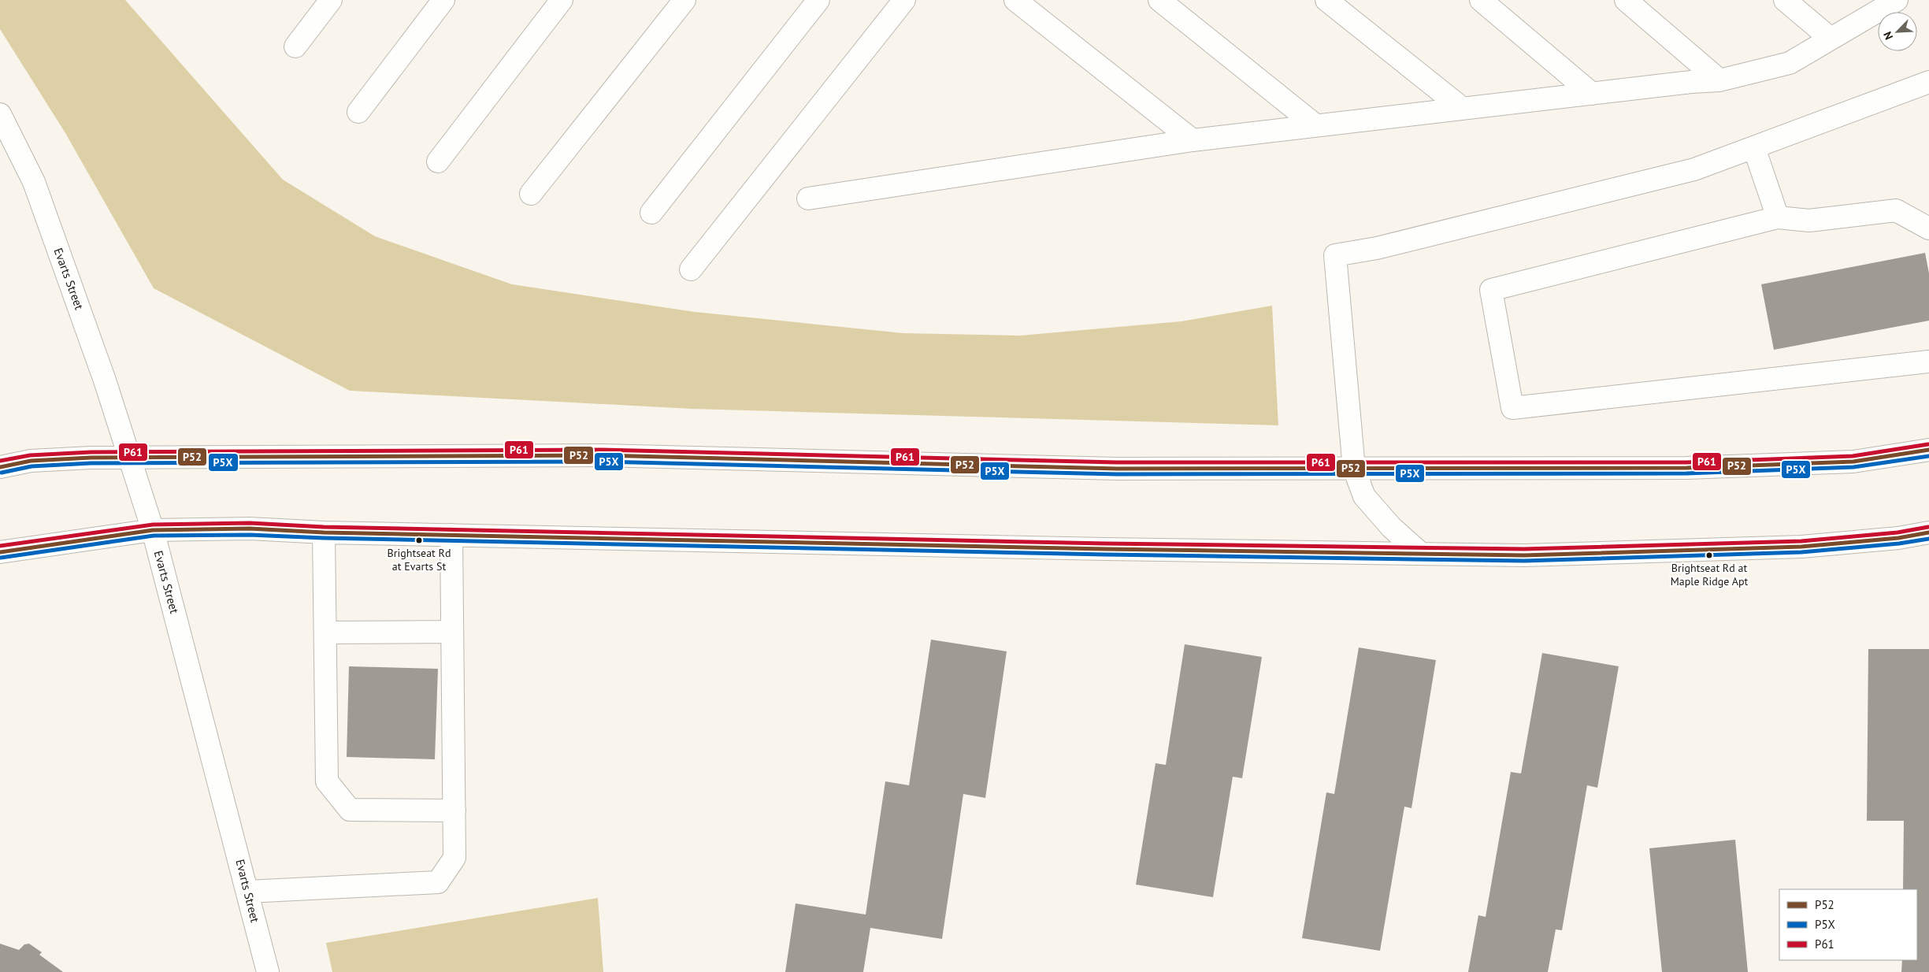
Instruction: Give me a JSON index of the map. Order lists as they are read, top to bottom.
{
  "streets": {
    "street": ["Evarts Street"]
  },
  "places": ["Brightseat Rd at Evarts St", "Brightseat Rd at Maple Ridge Apt"],
  "lines": ["transit line P61", "transit line P52", "transit line P5X"],
  "legend": ["P52", "P5X", "P61"],
  "north": "bottom left"
}
